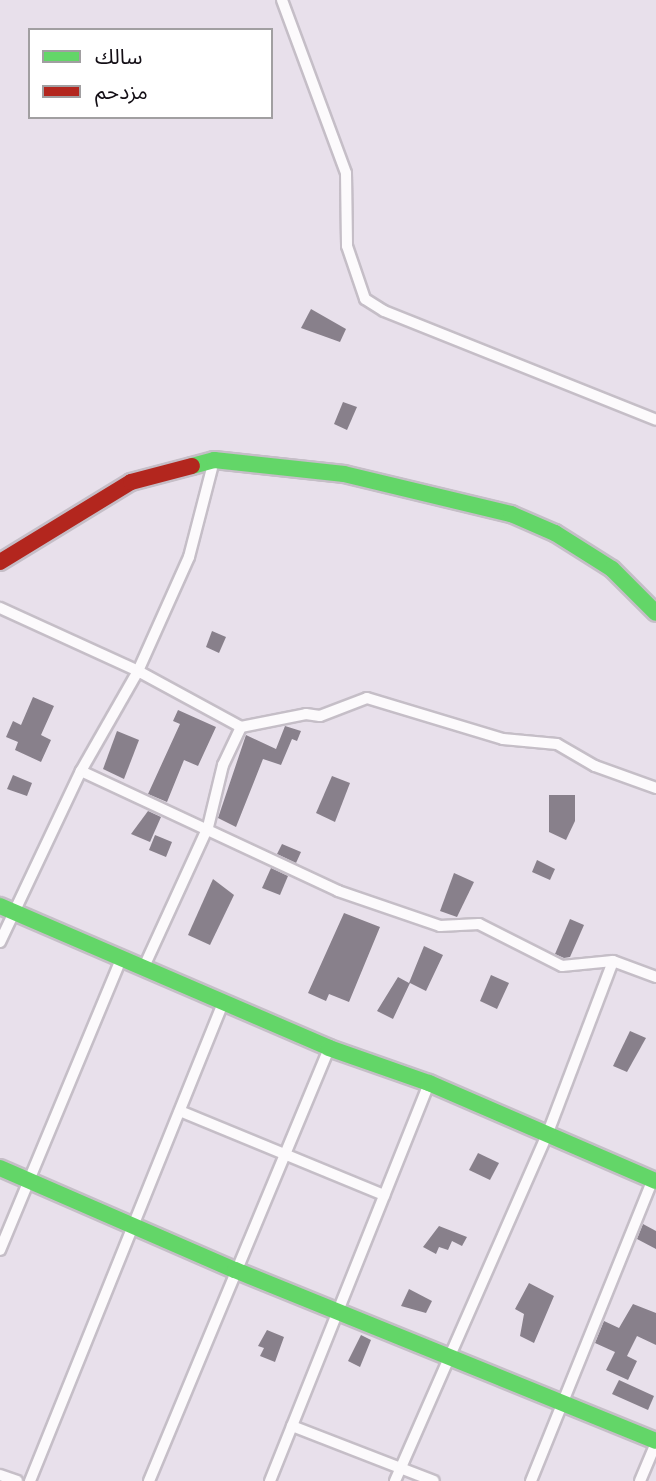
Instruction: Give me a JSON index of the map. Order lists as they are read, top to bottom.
{
  "legend": ["سالك", "مزدحم"]
}
